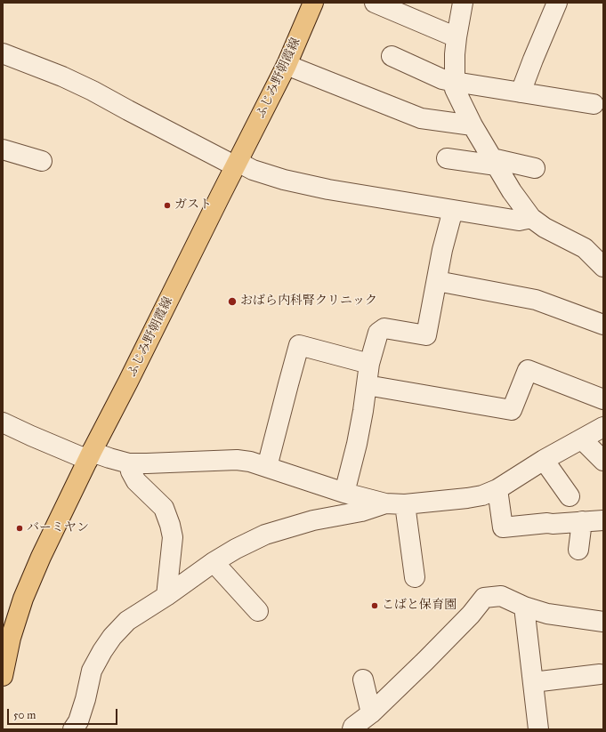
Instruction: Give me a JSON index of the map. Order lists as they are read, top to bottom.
{
  "streets": {
    "main road": ["ふじみ野朝霞線"]
  },
  "places": [
    "ガスト",
    "おばら内科腎クリニック",
    "バーミヤン",
    "こばと保育園"
  ],
  "scale_bar": "50 m"
}
